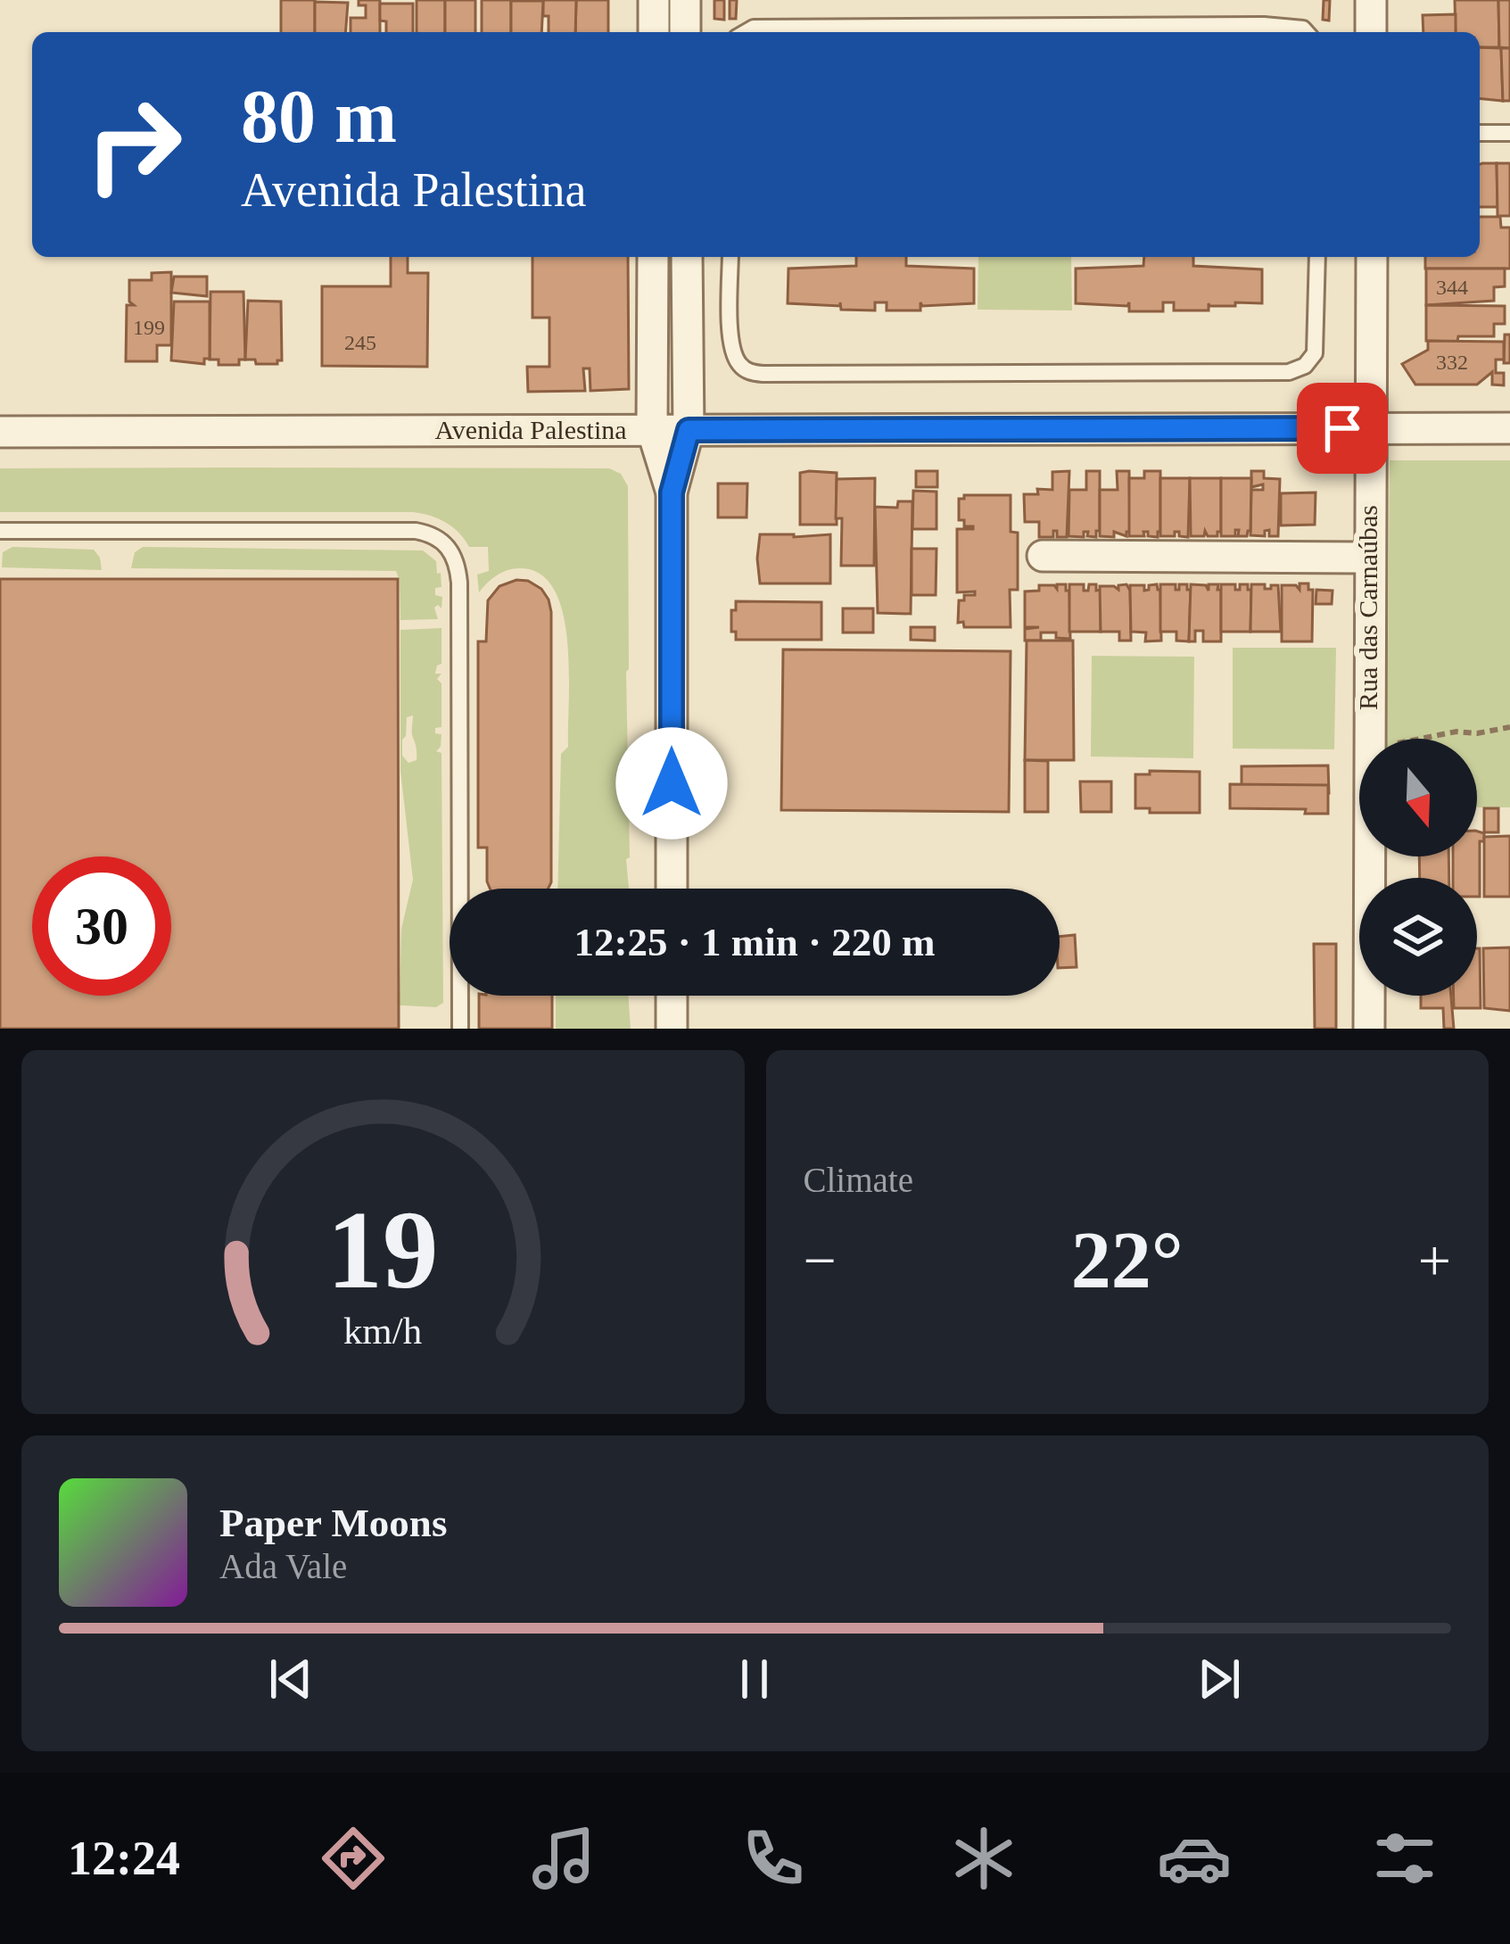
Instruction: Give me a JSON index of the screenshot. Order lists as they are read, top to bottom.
{
  "streets": {
    "street": ["Avenida Palestina", "Rua das Carnaúbas"]
  },
  "crossings": [
    ["Avenida Palestina", "Rua das Carnaúbas"]
  ],
  "house_numbers": [
    "344",
    "199",
    "245",
    "332"
  ],
  "north": "bottom",
  "page": {
    "turn": ["80 m", "Avenida Palestina"],
    "limit": "30",
    "trip": "12:25 · 1 min · 220 m",
    "tile": "Climate",
    "heat": ["−", "22°", "+"],
    "song": ["Paper Moons", "Ada Vale"],
    "tabs": "12:24",
    "gauge": ["19", "km/h"]
  }
}
